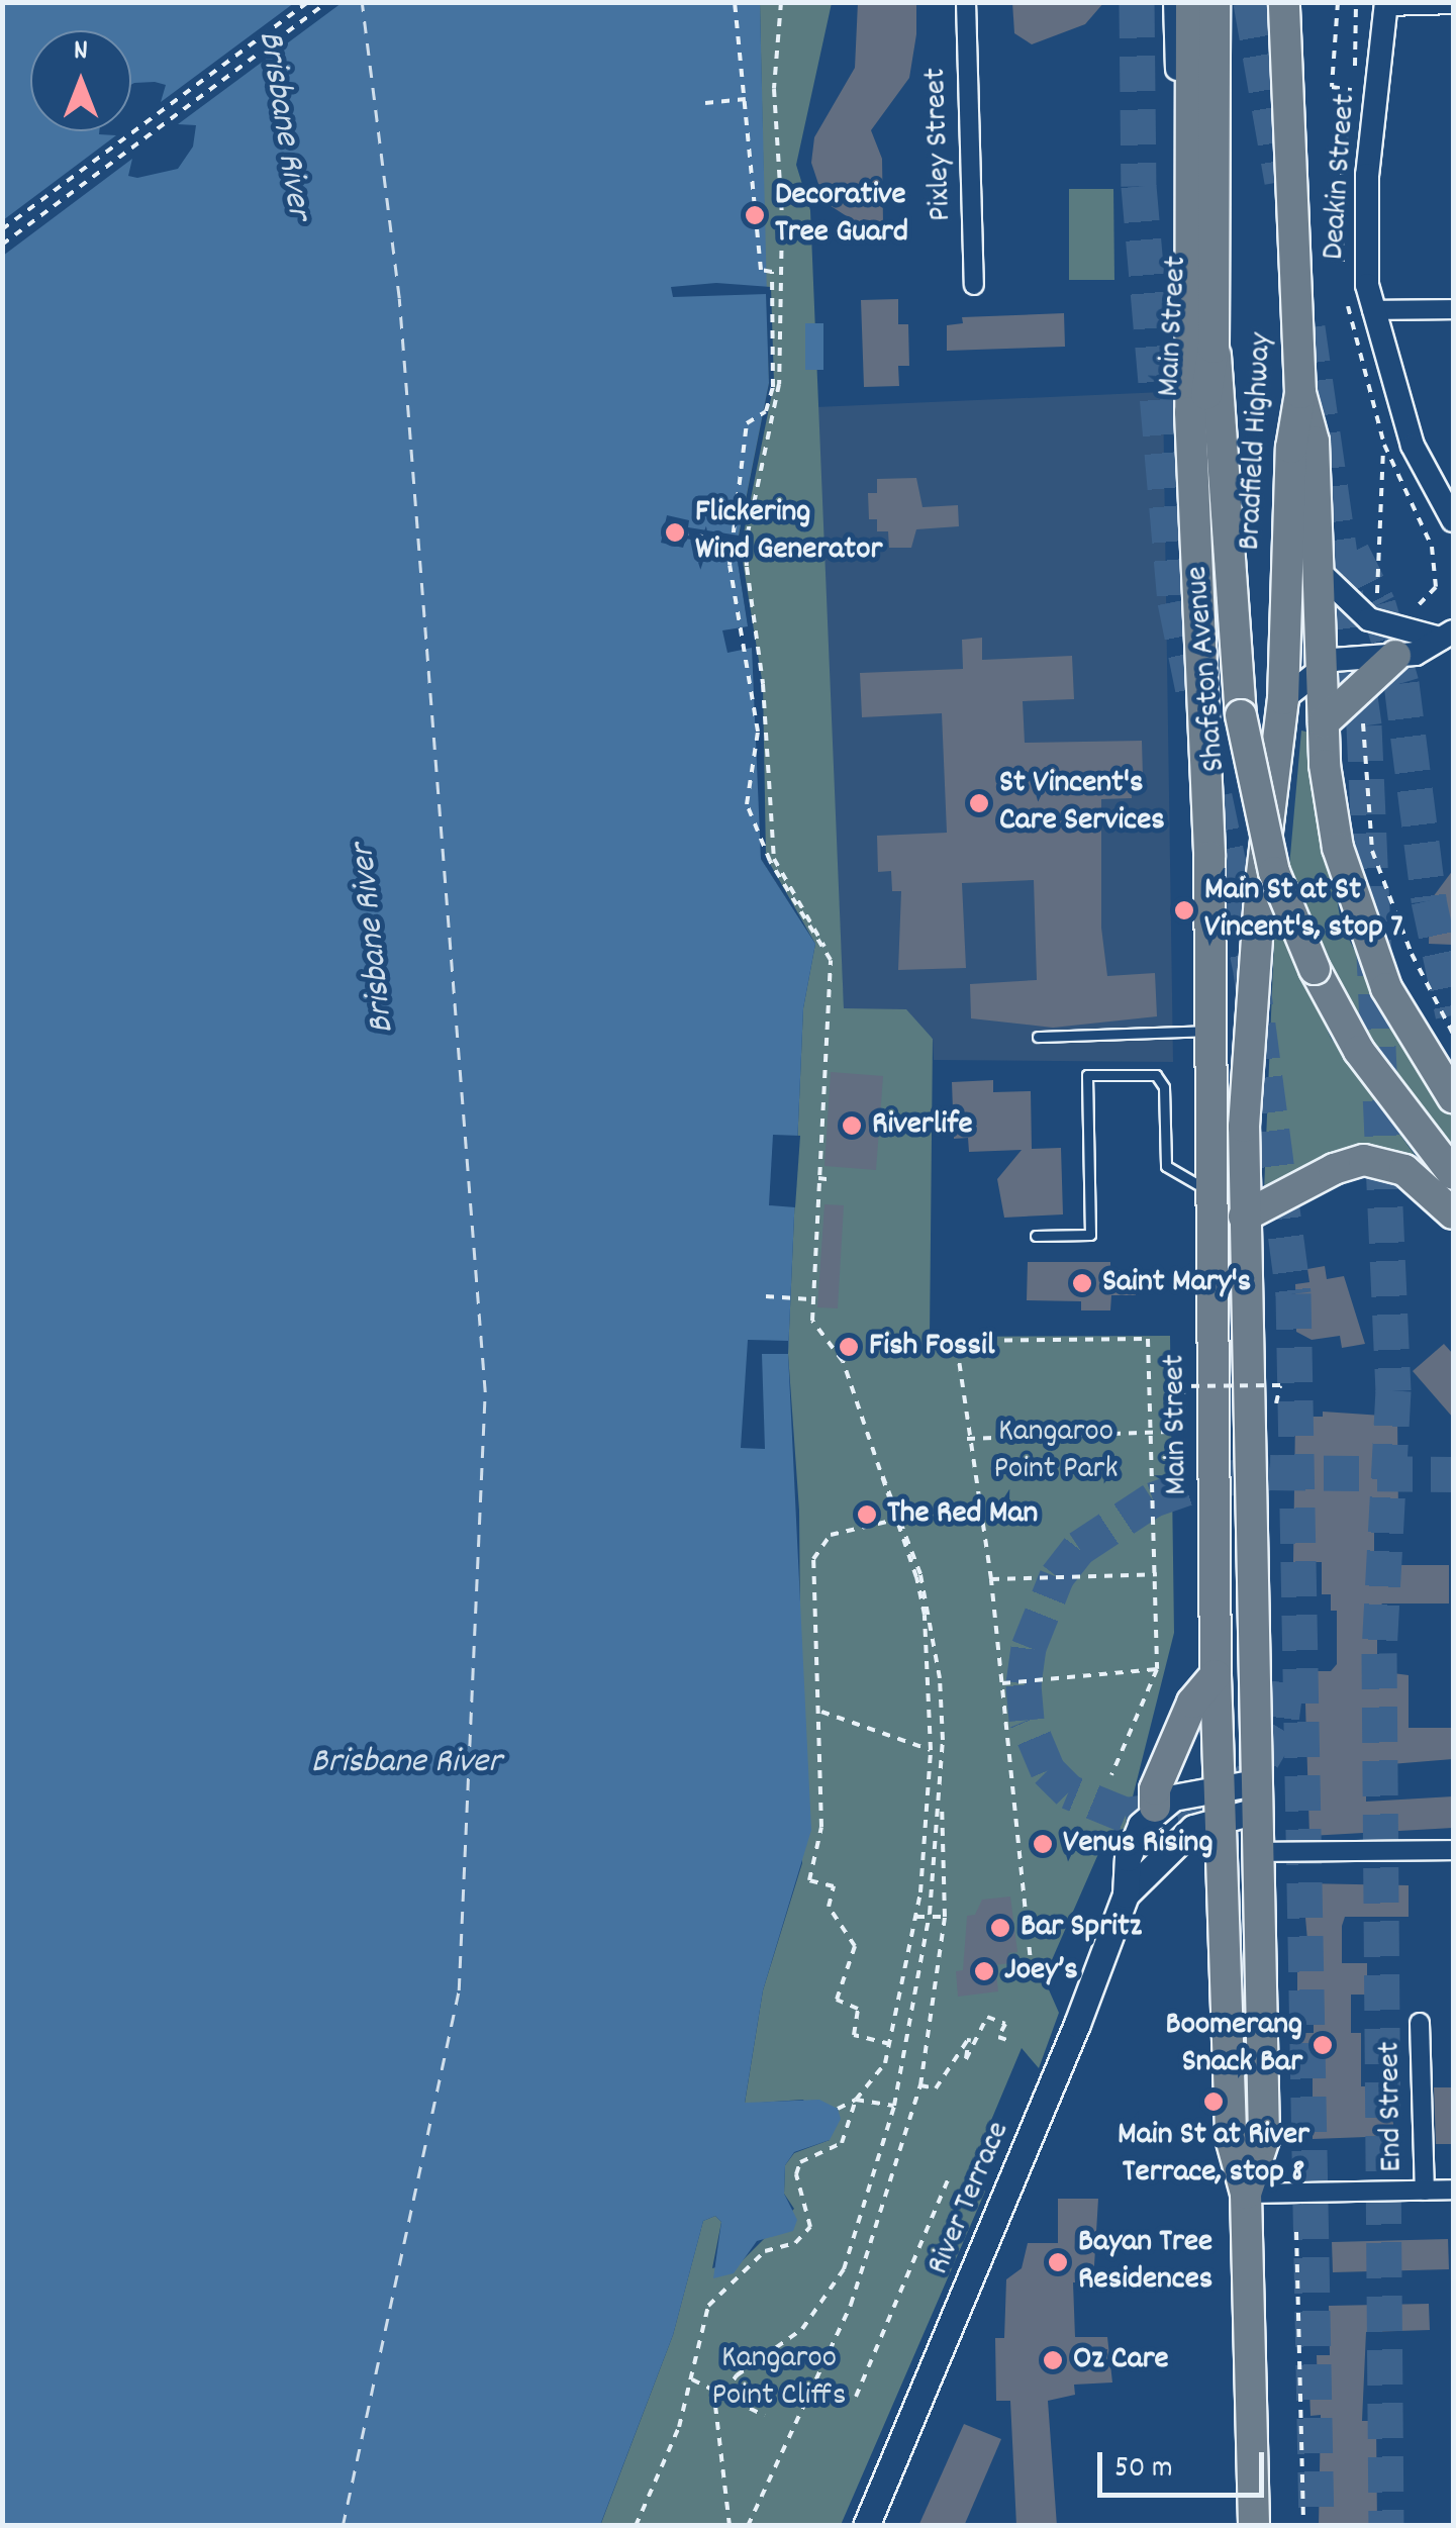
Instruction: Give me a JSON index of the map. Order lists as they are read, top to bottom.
{
  "streets": {
    "main road": [
      "Main Street",
      "Bradfield Highway",
      "Shafston Avenue",
      "River Terrace"
    ],
    "street": ["Pixley Street", "Deakin Street", "End Street"]
  },
  "crossings": [
    ["Main Street", "Bradfield Highway"],
    ["Main Street", "Shafston Avenue"],
    ["Main Street", "River Terrace"]
  ],
  "water": ["Brisbane River"],
  "parks": ["Kangaroo Point Park", "Kangaroo Point Cliffs"],
  "places": [
    "Decorative Tree Guard",
    "Flickering Wind Generator",
    "St Vincent's Care Services",
    "Main St at St Vincent's, stop 7",
    "Riverlife",
    "Saint Mary's",
    "Fish Fossil",
    "The Red Man",
    "Venus Rising",
    "Bar Spritz",
    "Joey’s",
    "Boomerang Snack Bar",
    "Main St at River Terrace, stop 8",
    "Bayan Tree Residences",
    "Oz Care"
  ],
  "scale_bar": "50 m",
  "north": "top"
}
